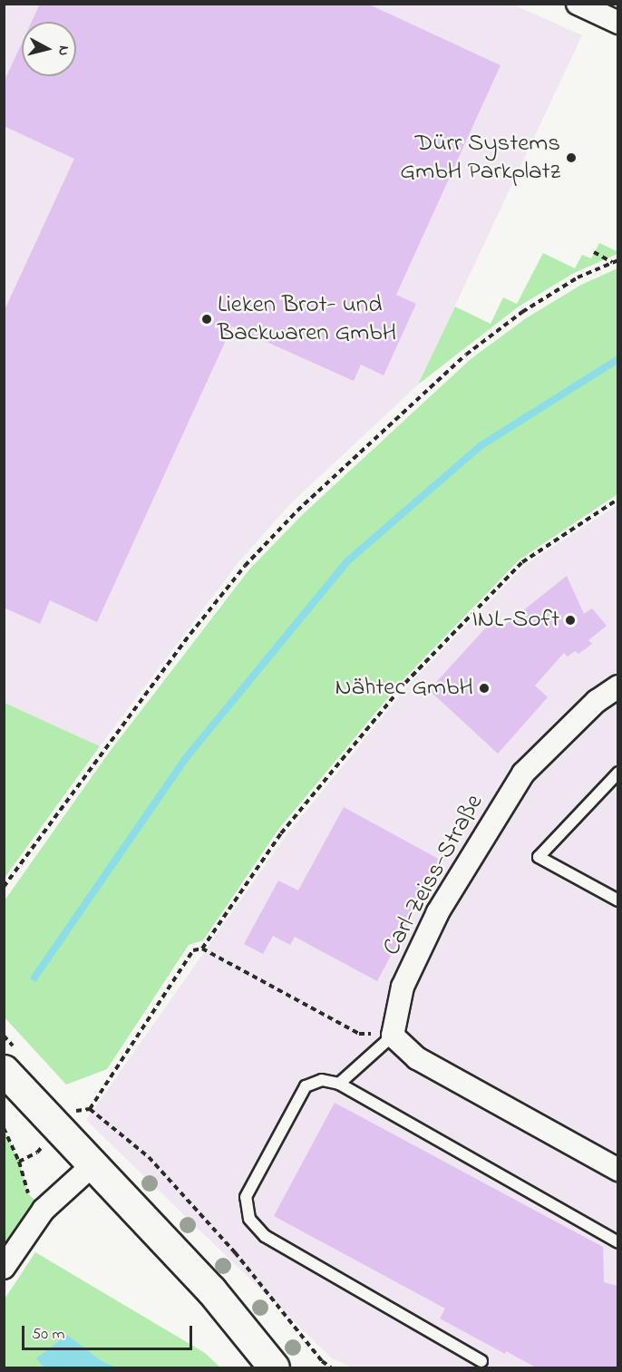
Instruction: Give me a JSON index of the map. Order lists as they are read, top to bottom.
{
  "streets": {
    "street": ["Carl-Zeiss-Straße"]
  },
  "places": [
    "Dürr Systems GmbH Parkplatz",
    "Lieken Brot- und Backwaren GmbH",
    "INL-Soft",
    "Nähtec GmbH"
  ],
  "scale_bar": "50 m",
  "north": "right"
}
